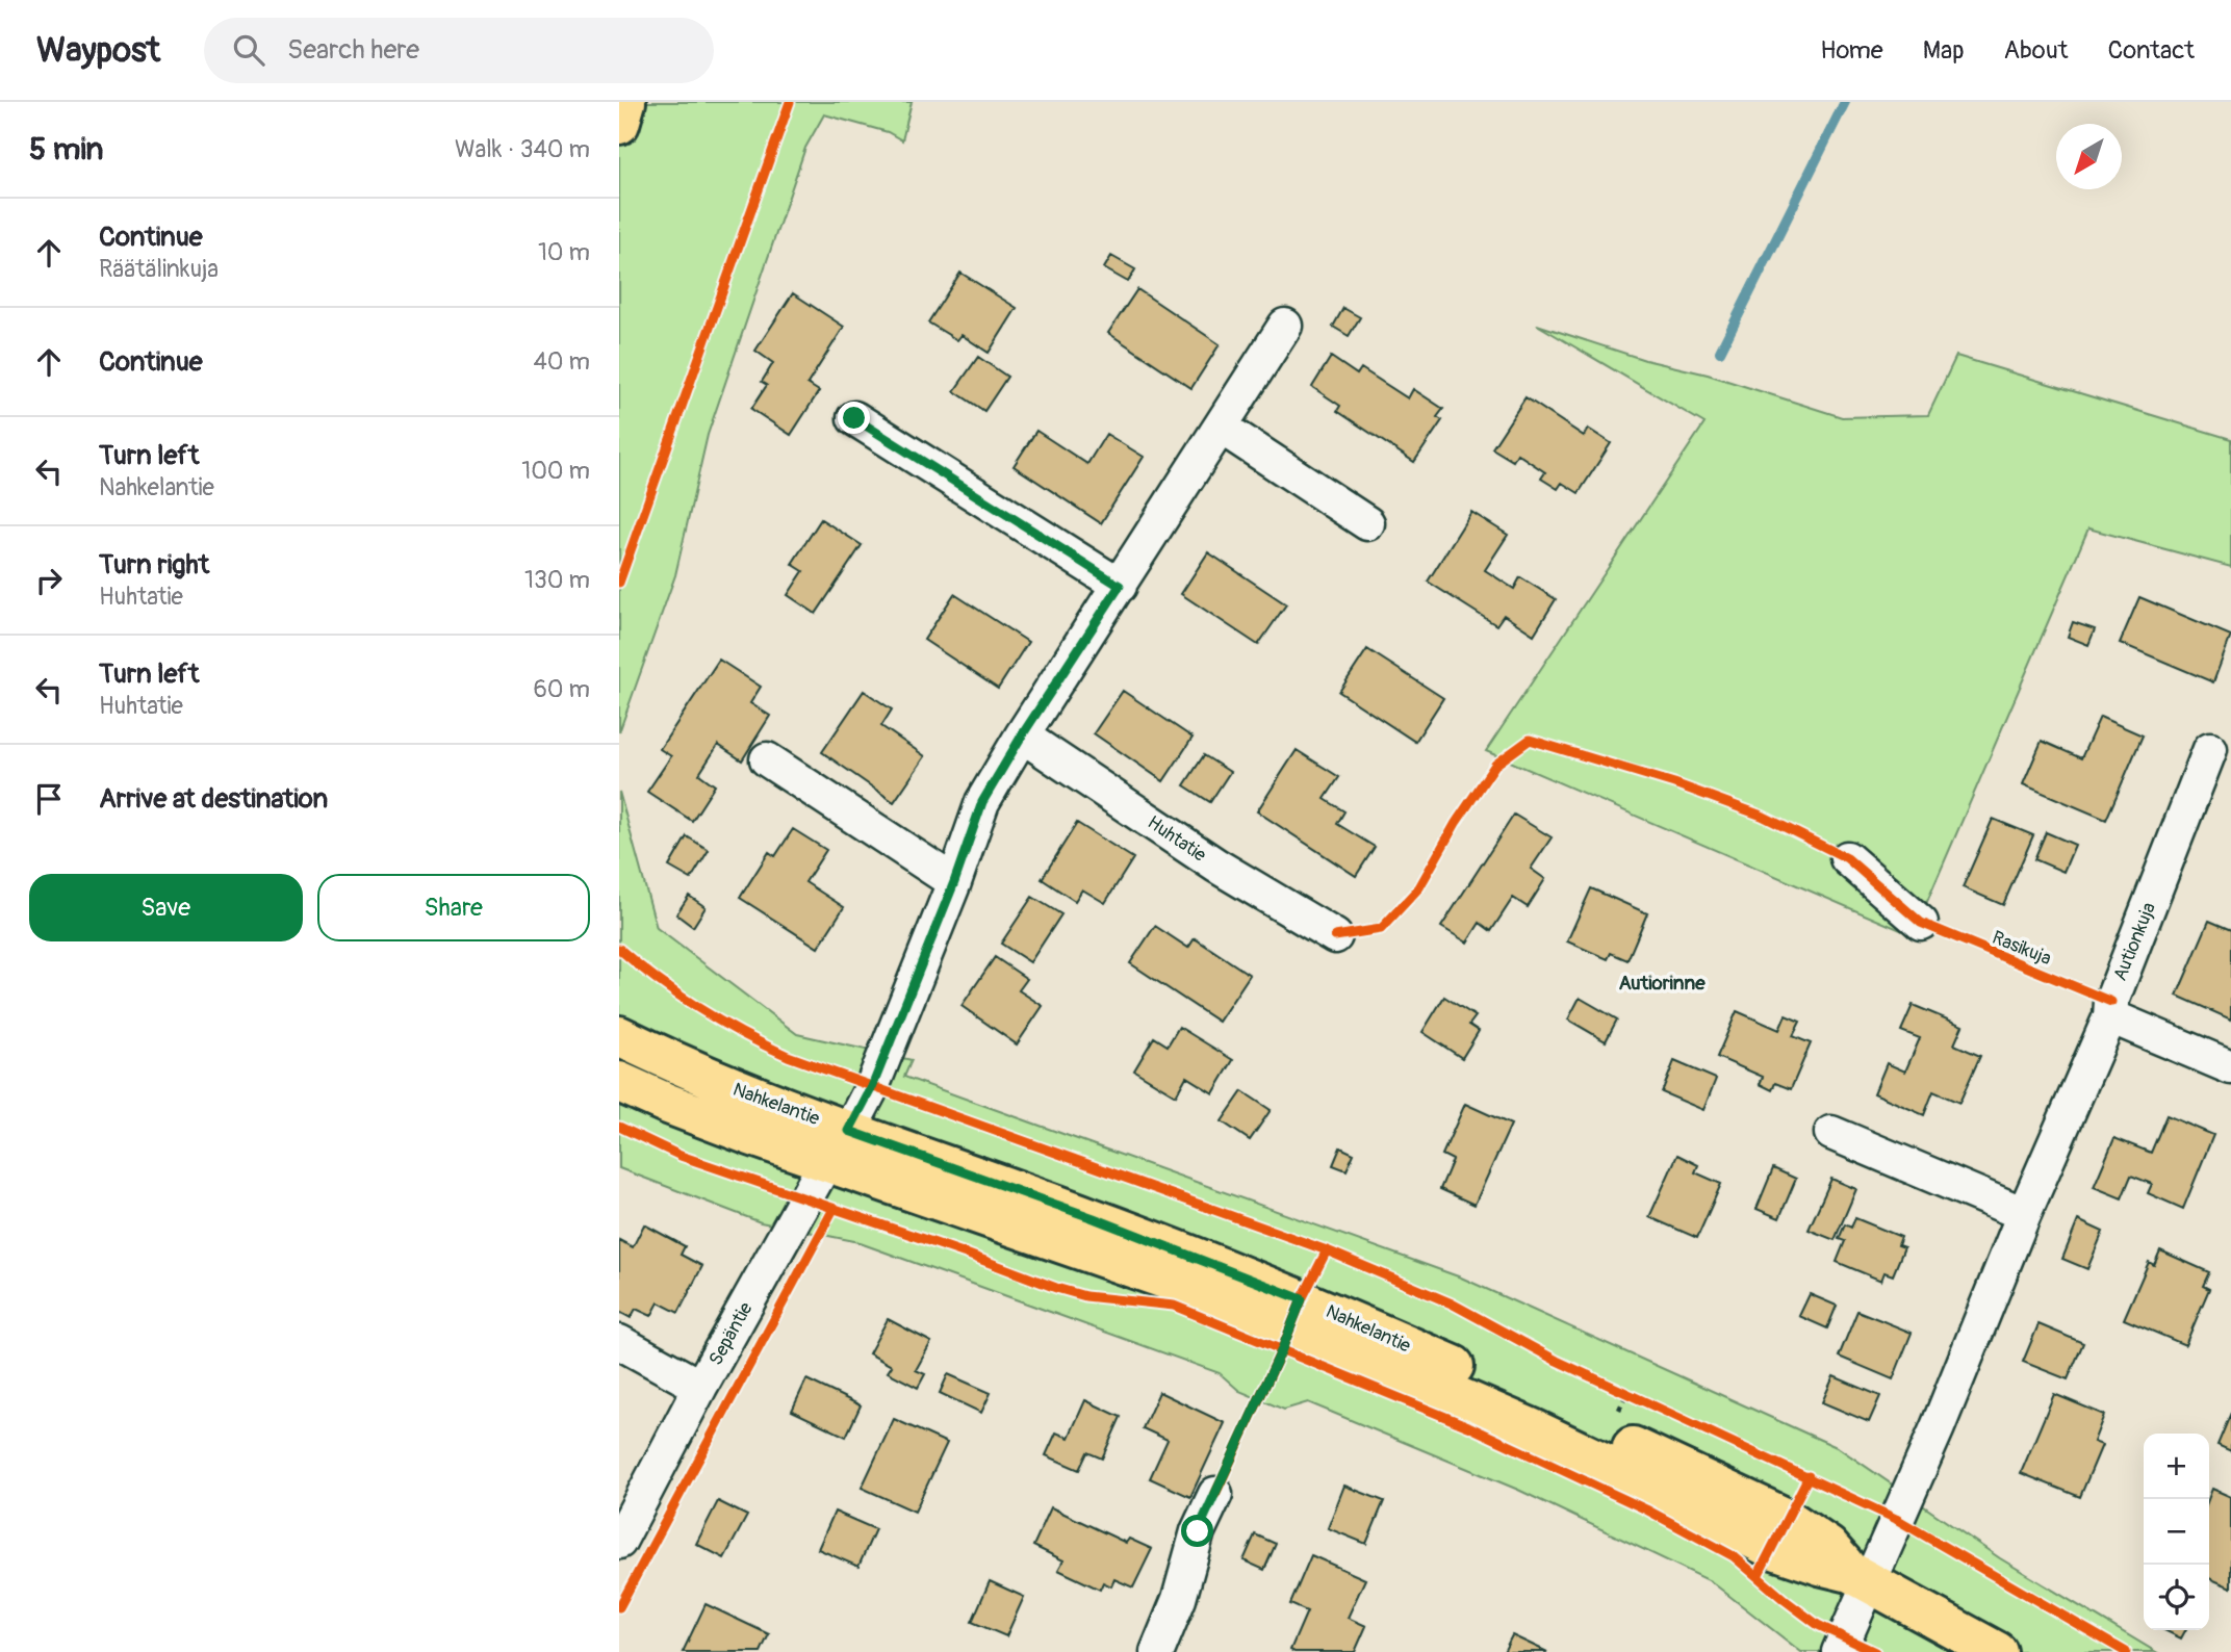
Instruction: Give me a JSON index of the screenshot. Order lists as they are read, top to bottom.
{
  "streets": {
    "main road": ["Nahkelantie"],
    "street": ["Huhtatie", "Autionkuja", "Sepäntie"],
    "cycle path": ["Rasikuja"]
  },
  "crossings": [
    ["Autionkuja", "Nahkelantie"],
    ["Nahkelantie", "Sepäntie"]
  ],
  "districts": ["Autiorinne"],
  "north": "bottom left",
  "page": {
    "header": "Waypost",
    "search": "Search here",
    "nav": [
      "Home",
      "Map",
      "About",
      "Contact"
    ],
    "heading": ["5 min", "Walk · 340 m"],
    "list": [
      ["Continue", "Räätälinkuja", "10 m"],
      ["Continue", "40 m"],
      ["Turn left", "Nahkelantie", "100 m"],
      ["Turn right", "Huhtatie", "130 m"],
      ["Turn left", "Huhtatie", "60 m"],
      "Arrive at destination"
    ],
    "buttons": ["Save", "Share"],
    "map_buttons": ["+", "−"]
  }
}
